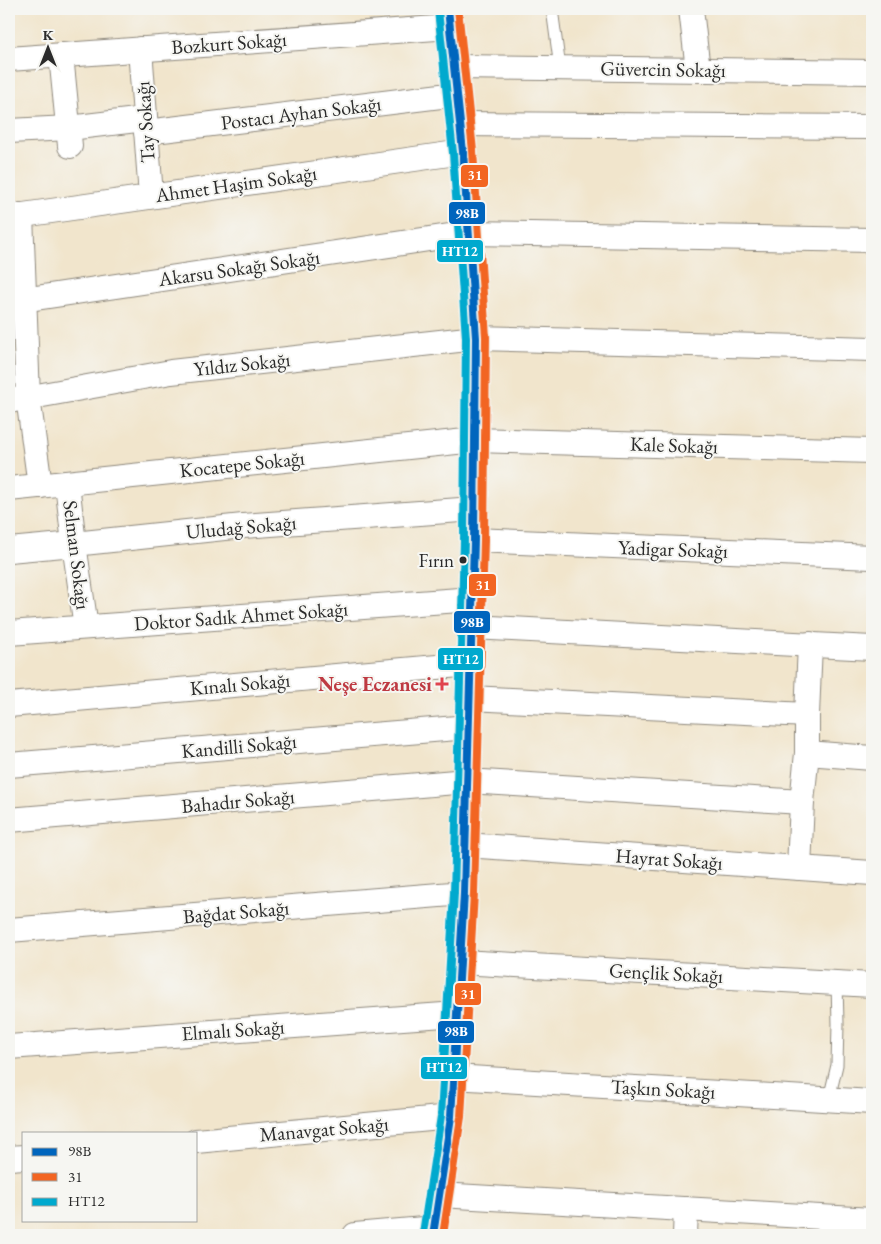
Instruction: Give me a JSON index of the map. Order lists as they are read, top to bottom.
{
  "streets": {
    "street": [
      "Bozkurt Sokağı",
      "Güvercin Sokağı",
      "Postacı Ayhan Sokağı",
      "Tay Sokağı",
      "Ahmet Haşim Sokağı",
      "Akarsu Sokağı Sokağı",
      "Yıldız Sokağı",
      "Kale Sokağı",
      "Kocatepe Sokağı",
      "Uludağ Sokağı",
      "Yadigar Sokağı",
      "Selman Sokağı",
      "Doktor Sadık Ahmet Sokağı",
      "Kınalı Sokağı",
      "Kandilli Sokağı",
      "Bahadır Sokağı",
      "Hayrat Sokağı",
      "Bağdat Sokağı",
      "Gençlik Sokağı",
      "Elmalı Sokağı",
      "Taşkın Sokağı",
      "Manavgat Sokağı"
    ]
  },
  "crossings": [
    ["Bozkurt Sokağı", "Tay Sokağı"],
    ["Postacı Ayhan Sokağı", "Tay Sokağı"],
    ["Tay Sokağı", "Ahmet Haşim Sokağı"],
    ["Kale Sokağı", "Kocatepe Sokağı"],
    ["Kocatepe Sokağı", "Selman Sokağı"],
    ["Uludağ Sokağı", "Selman Sokağı"],
    ["Selman Sokağı", "Doktor Sadık Ahmet Sokağı"]
  ],
  "places": {
    "other": ["Fırın"],
    "health": ["Neşe Eczanesi"]
  },
  "lines": ["transit line 98B", "transit line 31", "transit line HT12"],
  "legend": ["98B", "31", "HT12"],
  "north": "top"
}
